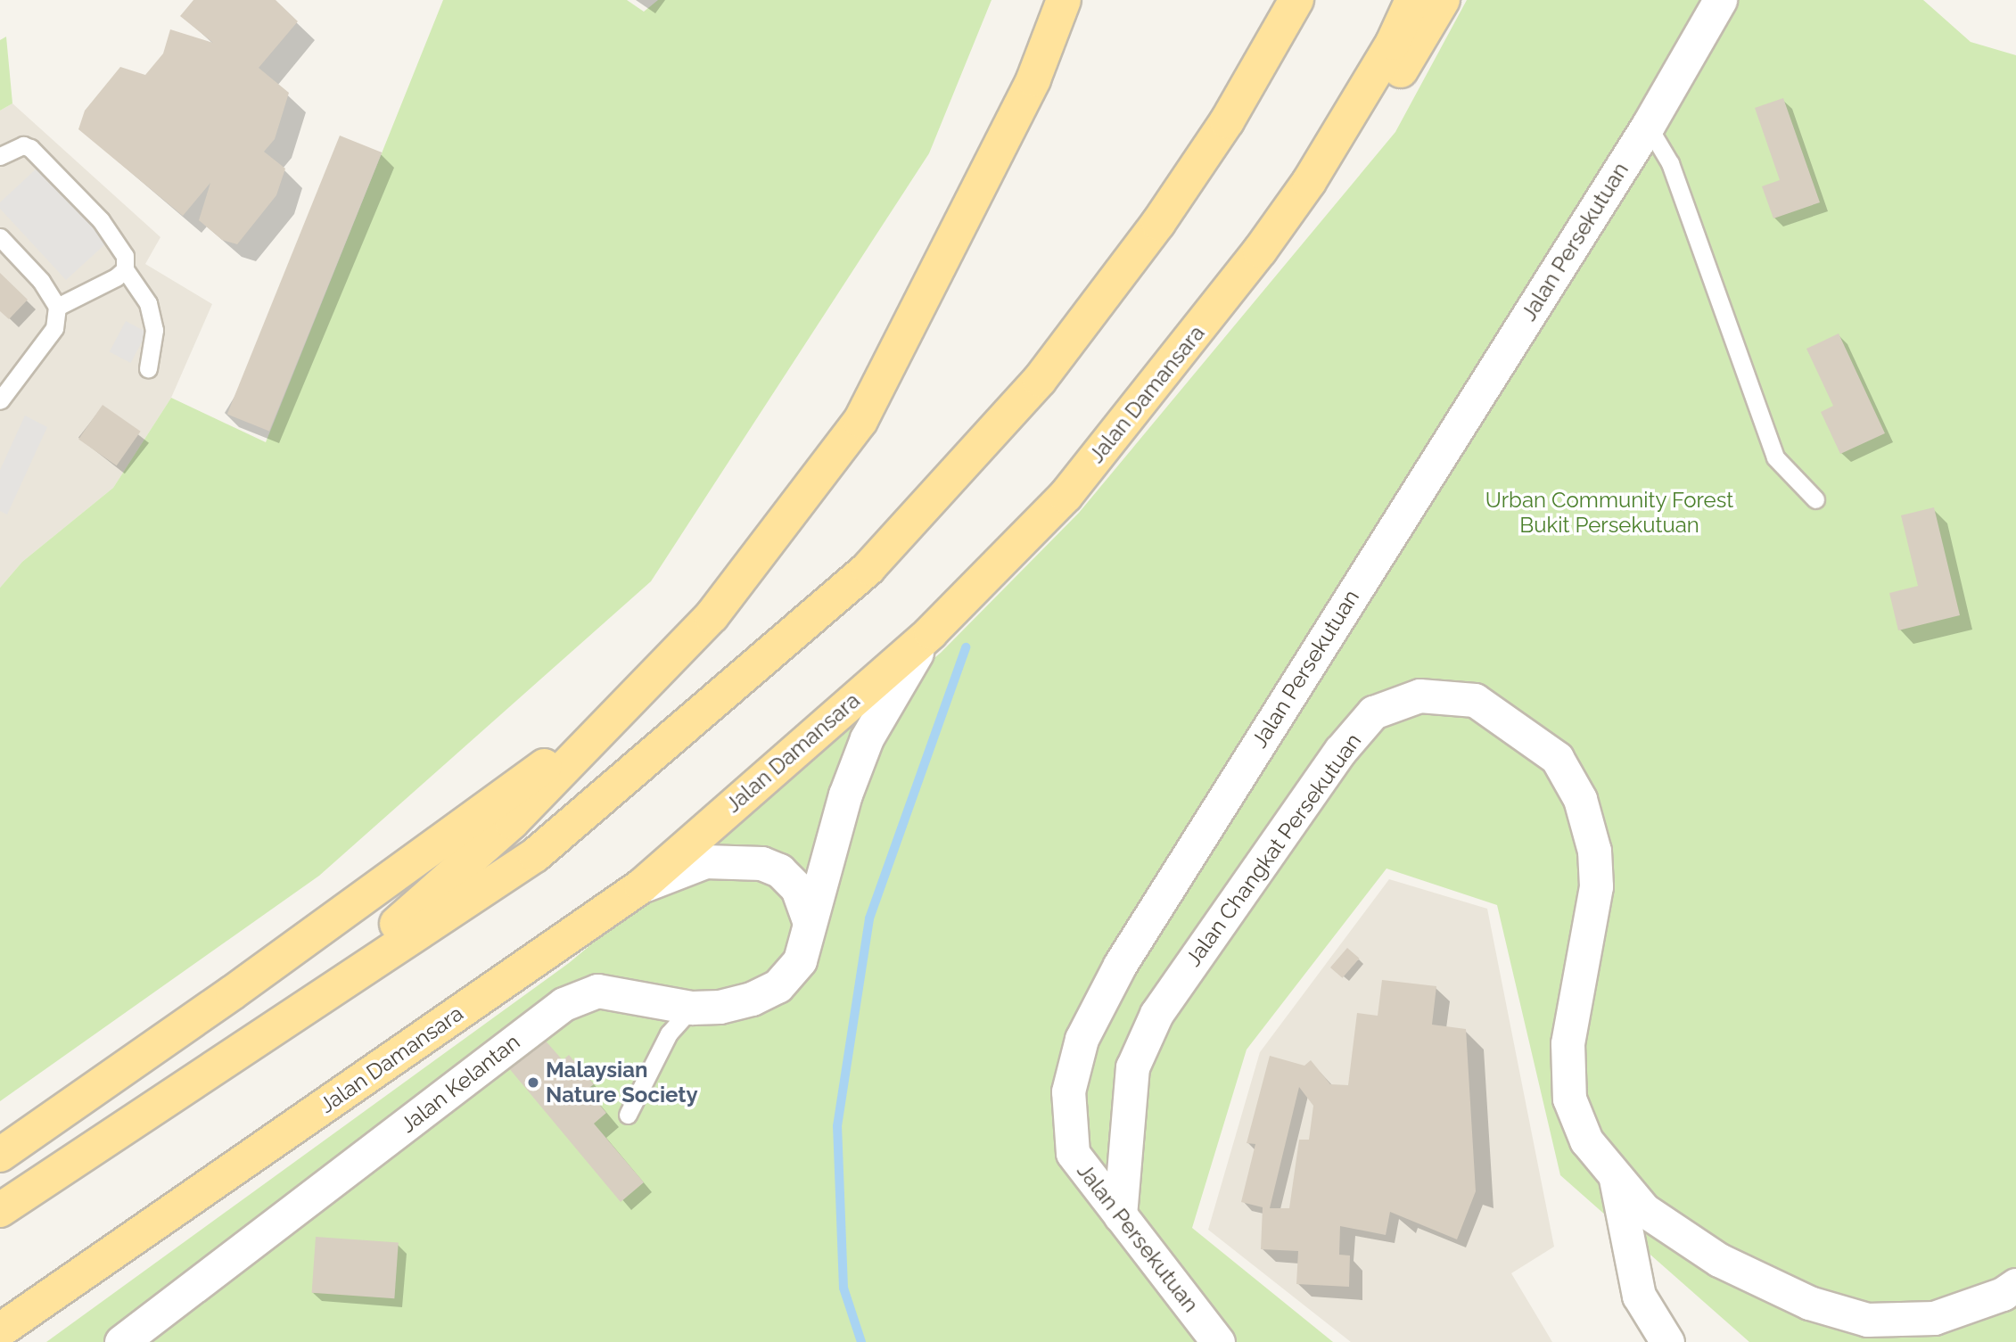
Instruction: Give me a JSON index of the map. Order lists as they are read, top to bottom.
{
  "streets": {
    "main road": ["Jalan Damansara"],
    "street": ["Jalan Persekutuan", "Jalan Changkat Persekutuan", "Jalan Kelantan"]
  },
  "crossings": [
    ["Jalan Persekutuan", "Jalan Changkat Persekutuan"],
    ["Jalan Damansara", "Jalan Kelantan"]
  ],
  "parks": ["Urban Community Forest Bukit Persekutuan"],
  "places": ["Malaysian Nature Society"]
}
